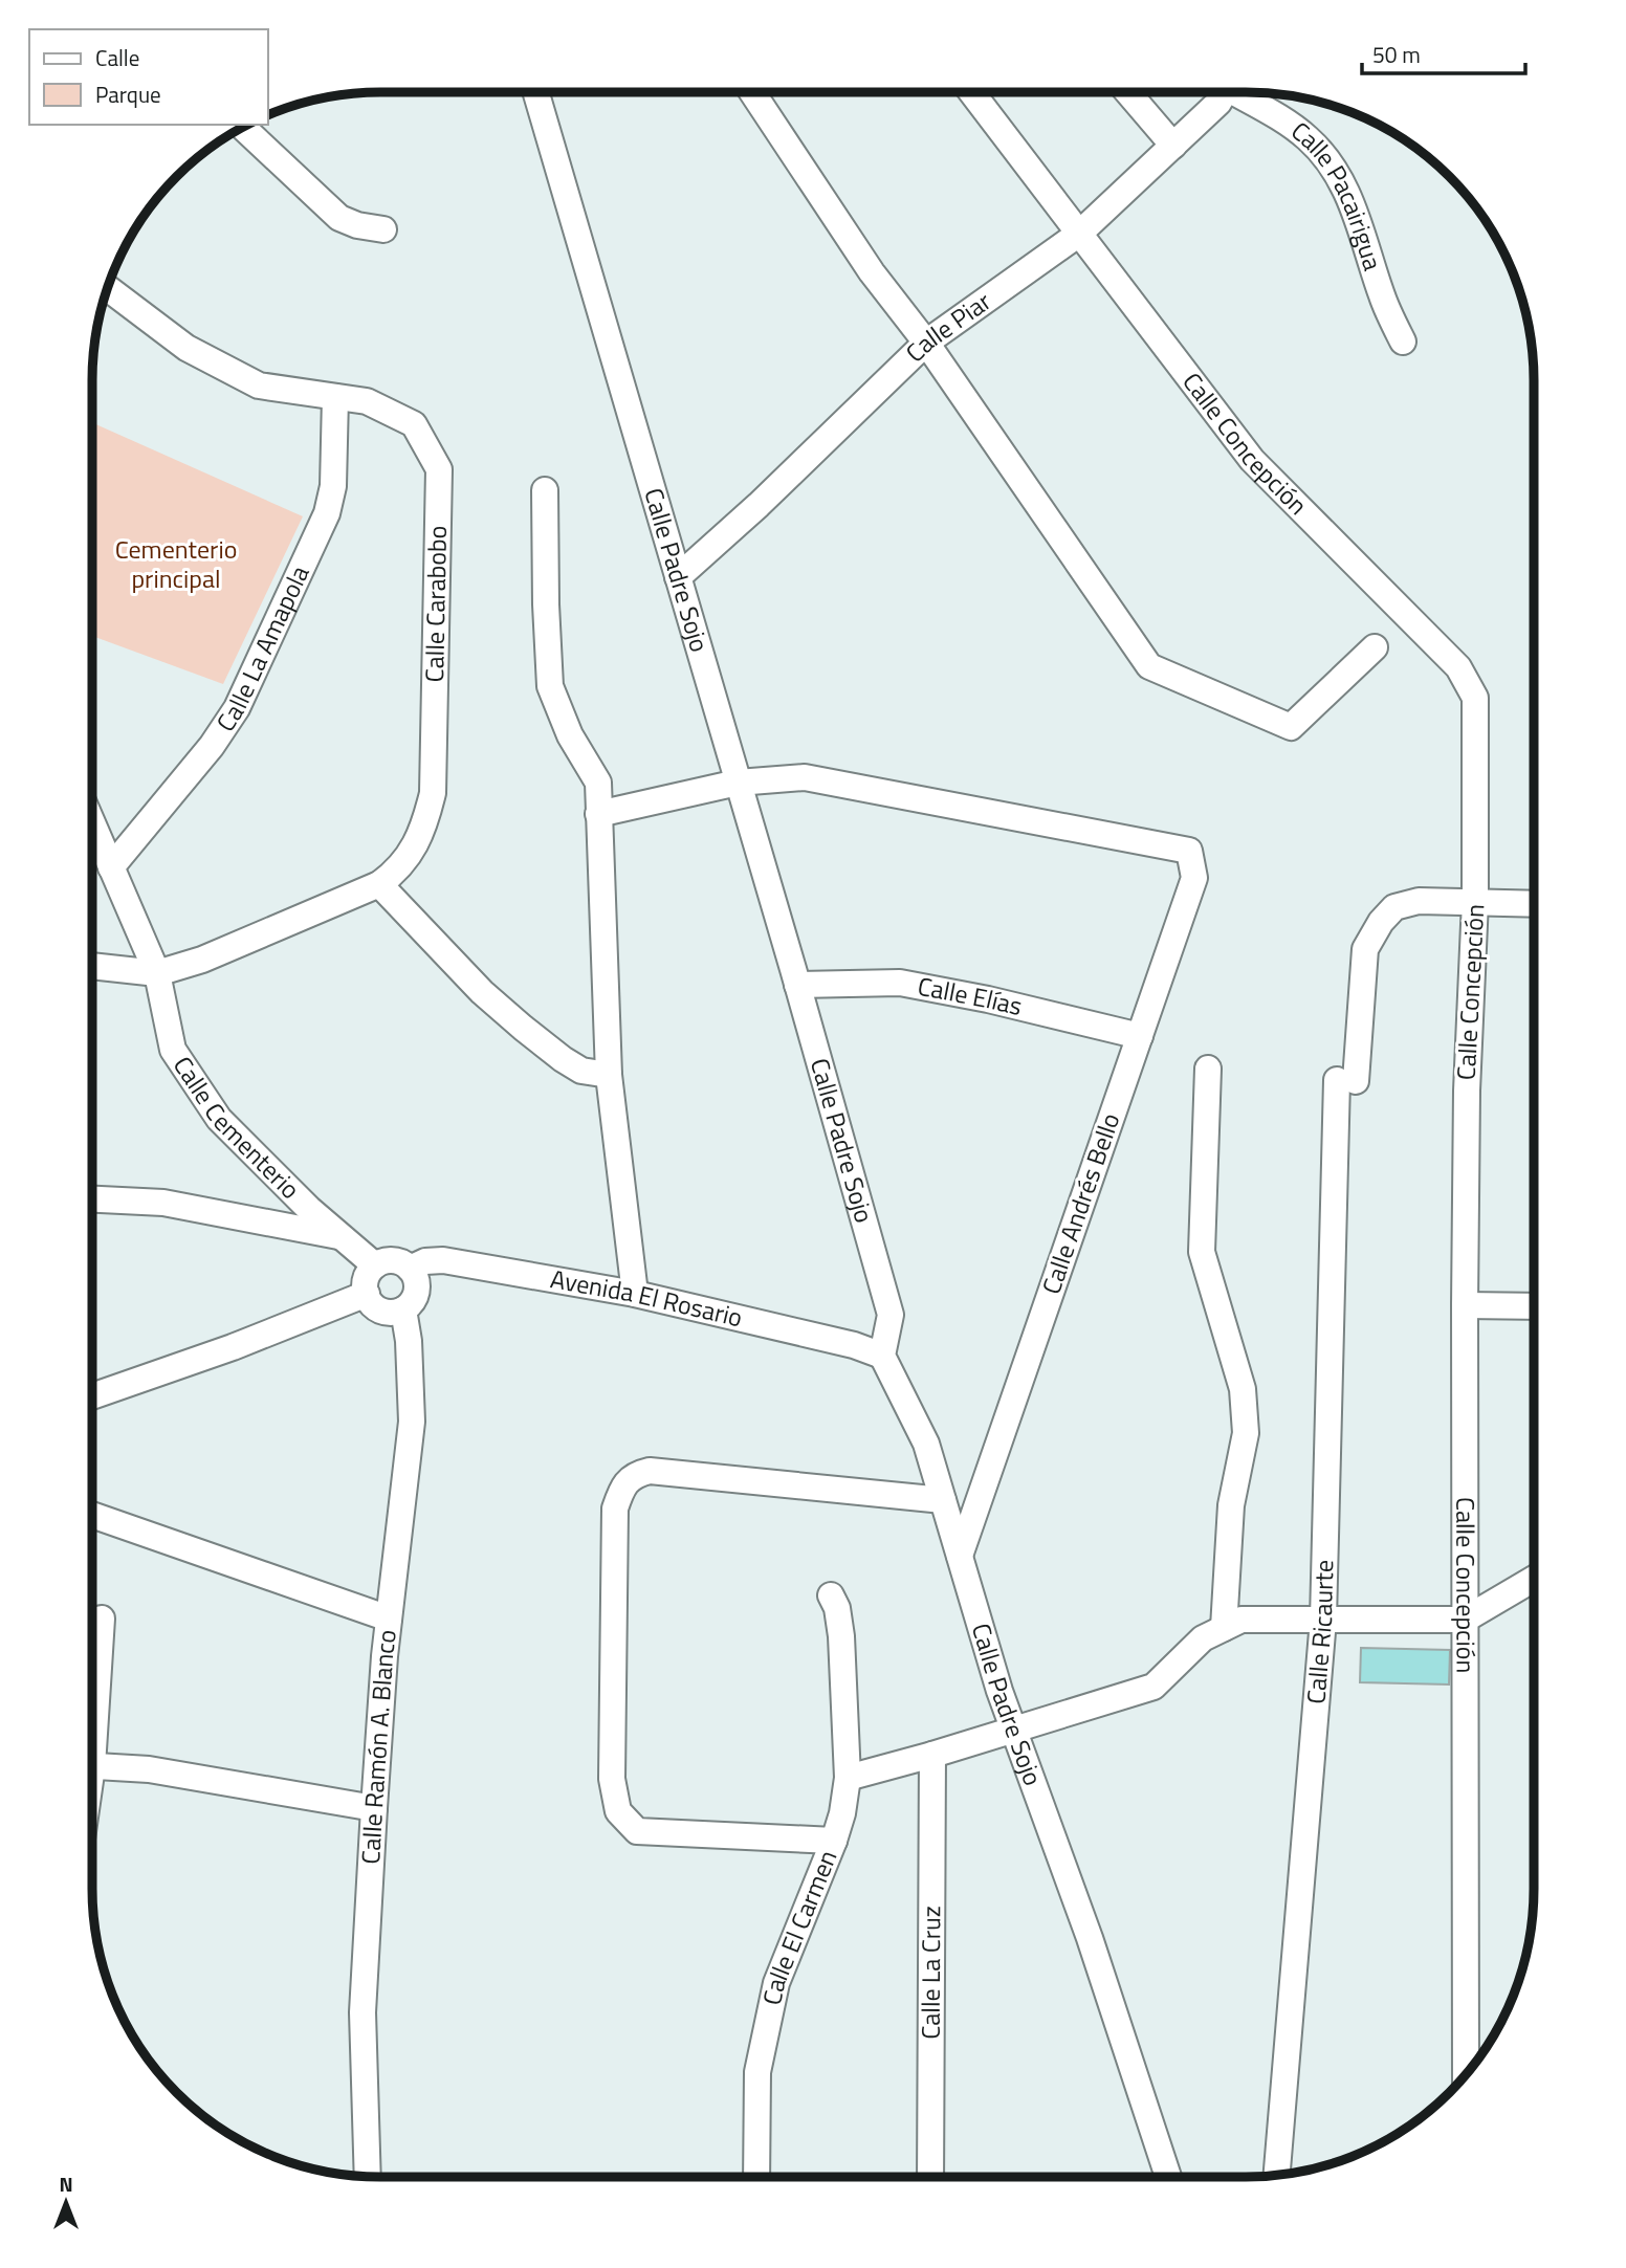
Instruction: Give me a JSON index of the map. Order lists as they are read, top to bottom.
{
  "streets": {
    "street": [
      "Calle Pacairigua",
      "Calle Piar",
      "Calle Concepción",
      "Calle Padre Sojo",
      "Calle Carabobo",
      "Calle La Amapola",
      "Calle Elías",
      "Calle Cementerio",
      "Calle Andrés Bello",
      "Avenida El Rosario",
      "Calle Ricaurte",
      "Calle Ramón A. Blanco",
      "Calle El Carmen",
      "Calle La Cruz"
    ]
  },
  "crossings": [
    ["Calle Piar", "Calle Concepción"],
    ["Calle Piar", "Calle Padre Sojo"],
    ["Calle Concepción", "Calle Ricaurte"],
    ["Calle Padre Sojo", "Calle Elías"],
    ["Calle Padre Sojo", "Calle Andrés Bello"],
    ["Calle Padre Sojo", "Avenida El Rosario"],
    ["Calle Carabobo", "Calle La Amapola"],
    ["Calle Carabobo", "Calle Cementerio"],
    ["Calle La Amapola", "Calle Cementerio"],
    ["Calle Elías", "Calle Andrés Bello"],
    ["Calle Cementerio", "Avenida El Rosario"],
    ["Calle Cementerio", "Calle Ramón A. Blanco"],
    ["Avenida El Rosario", "Calle Ramón A. Blanco"]
  ],
  "parks": ["Cementerio principal"],
  "legend": ["Calle", "Parque"],
  "scale_bar": "50 m",
  "north": "top"
}
